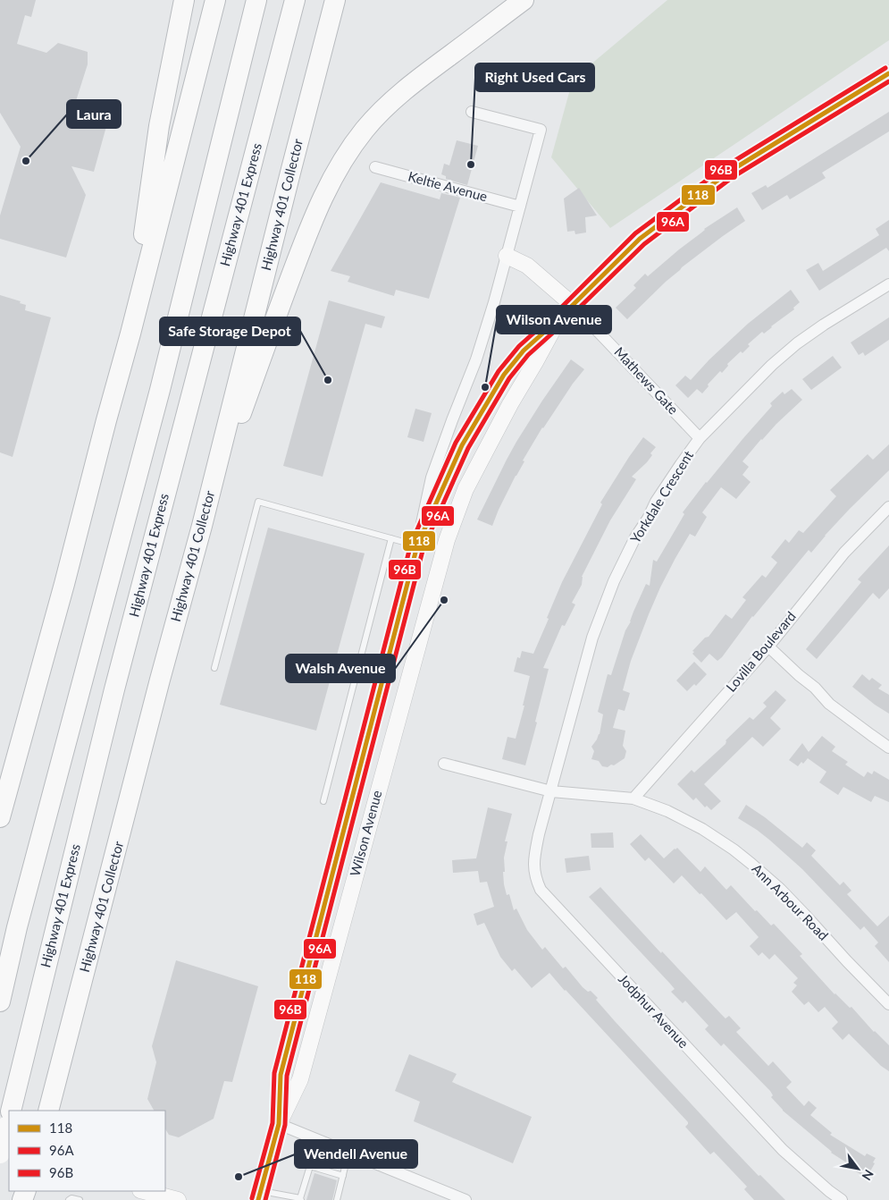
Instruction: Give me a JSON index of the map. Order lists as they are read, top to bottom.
{
  "streets": {
    "highway": ["Highway 401 Express", "Highway 401 Collector"],
    "main road": ["Wilson Avenue"],
    "street": [
      "Keltie Avenue",
      "Mathews Gate",
      "Yorkdale Crescent",
      "Lovilla Boulevard",
      "Ann Arbour Road",
      "Jodphur Avenue"
    ]
  },
  "crossings": [
    ["Keltie Avenue", "Wilson Avenue"],
    ["Mathews Gate", "Yorkdale Crescent"],
    ["Yorkdale Crescent", "Ann Arbour Road"],
    ["Yorkdale Crescent", "Jodphur Avenue"],
    ["Lovilla Boulevard", "Ann Arbour Road"],
    ["Ann Arbour Road", "Jodphur Avenue"]
  ],
  "places": [
    "Laura",
    "Right Used Cars",
    "Safe Storage Depot",
    "Wilson Avenue",
    "Walsh Avenue",
    "Wendell Avenue"
  ],
  "lines": ["transit line 96B", "transit line 118", "transit line 96A"],
  "legend": ["118", "96A", "96B"],
  "north": "bottom right"
}
